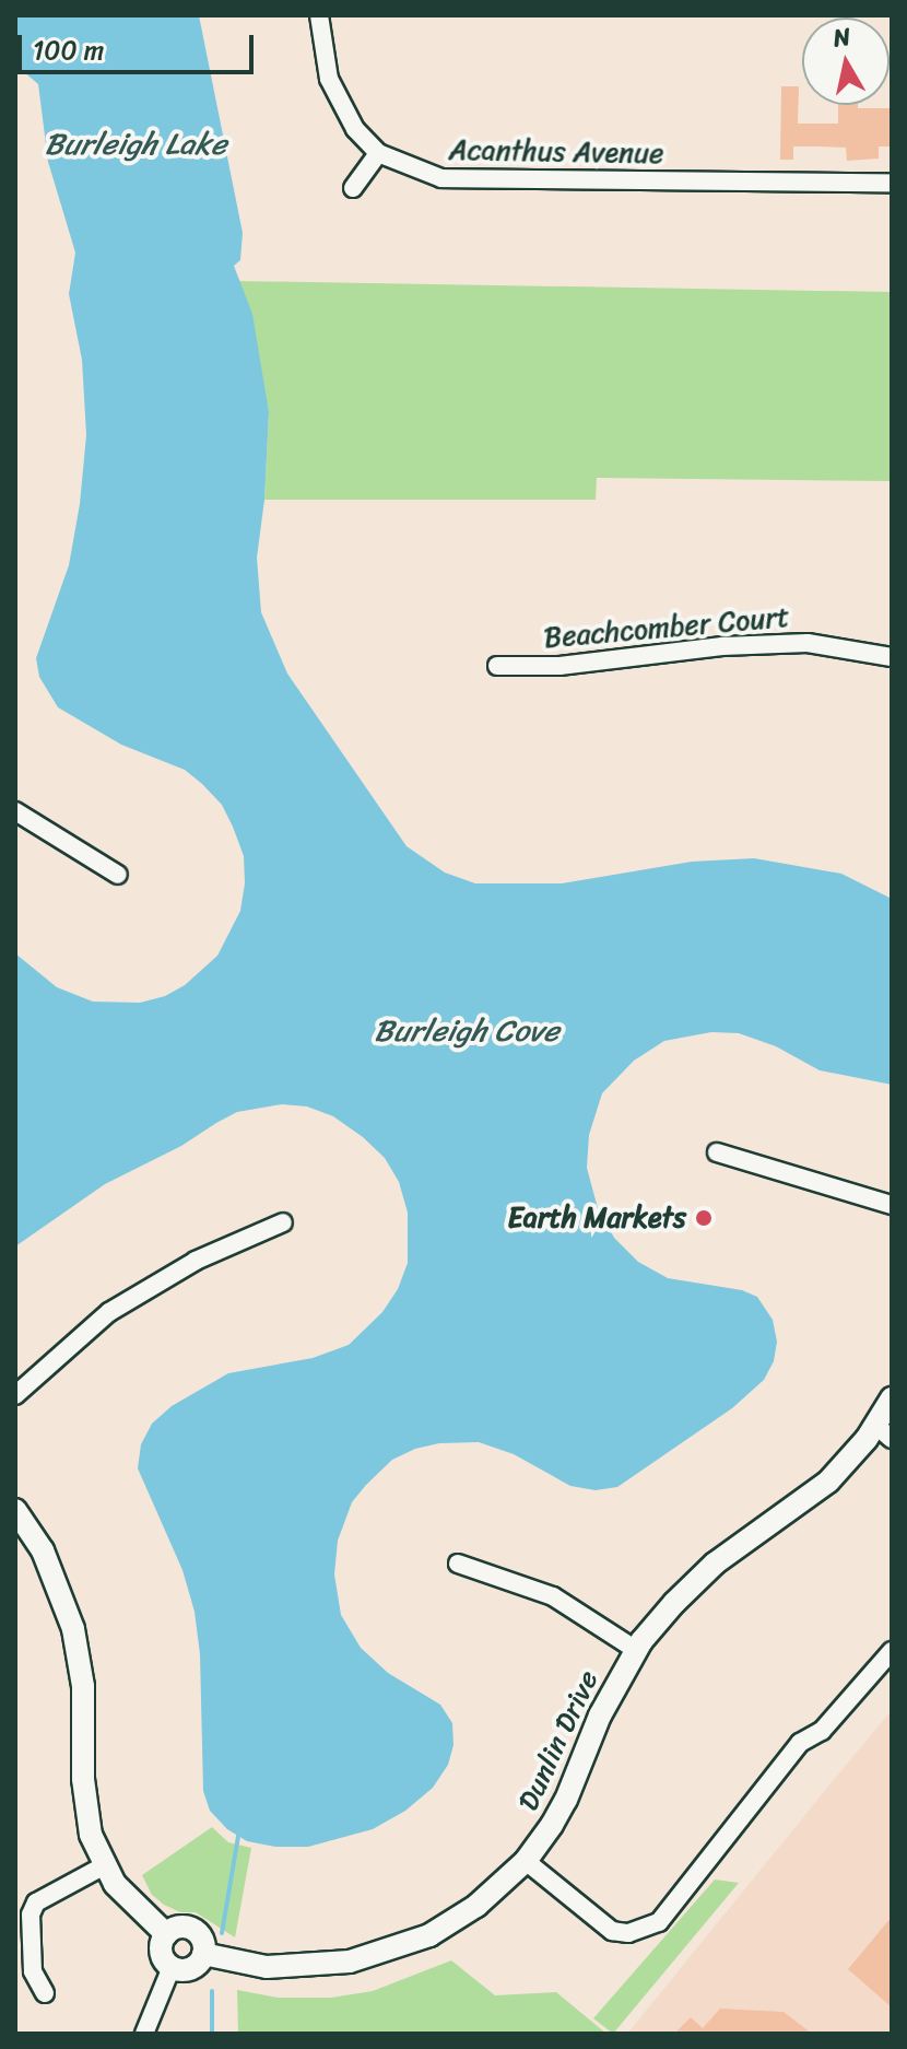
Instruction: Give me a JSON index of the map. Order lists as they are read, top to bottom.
{
  "streets": {
    "street": ["Acanthus Avenue", "Beachcomber Court", "Dunlin Drive"]
  },
  "water": ["Burleigh Lake", "Burleigh Cove"],
  "places": ["Earth Markets"],
  "scale_bar": "100 m",
  "north": "top"
}
